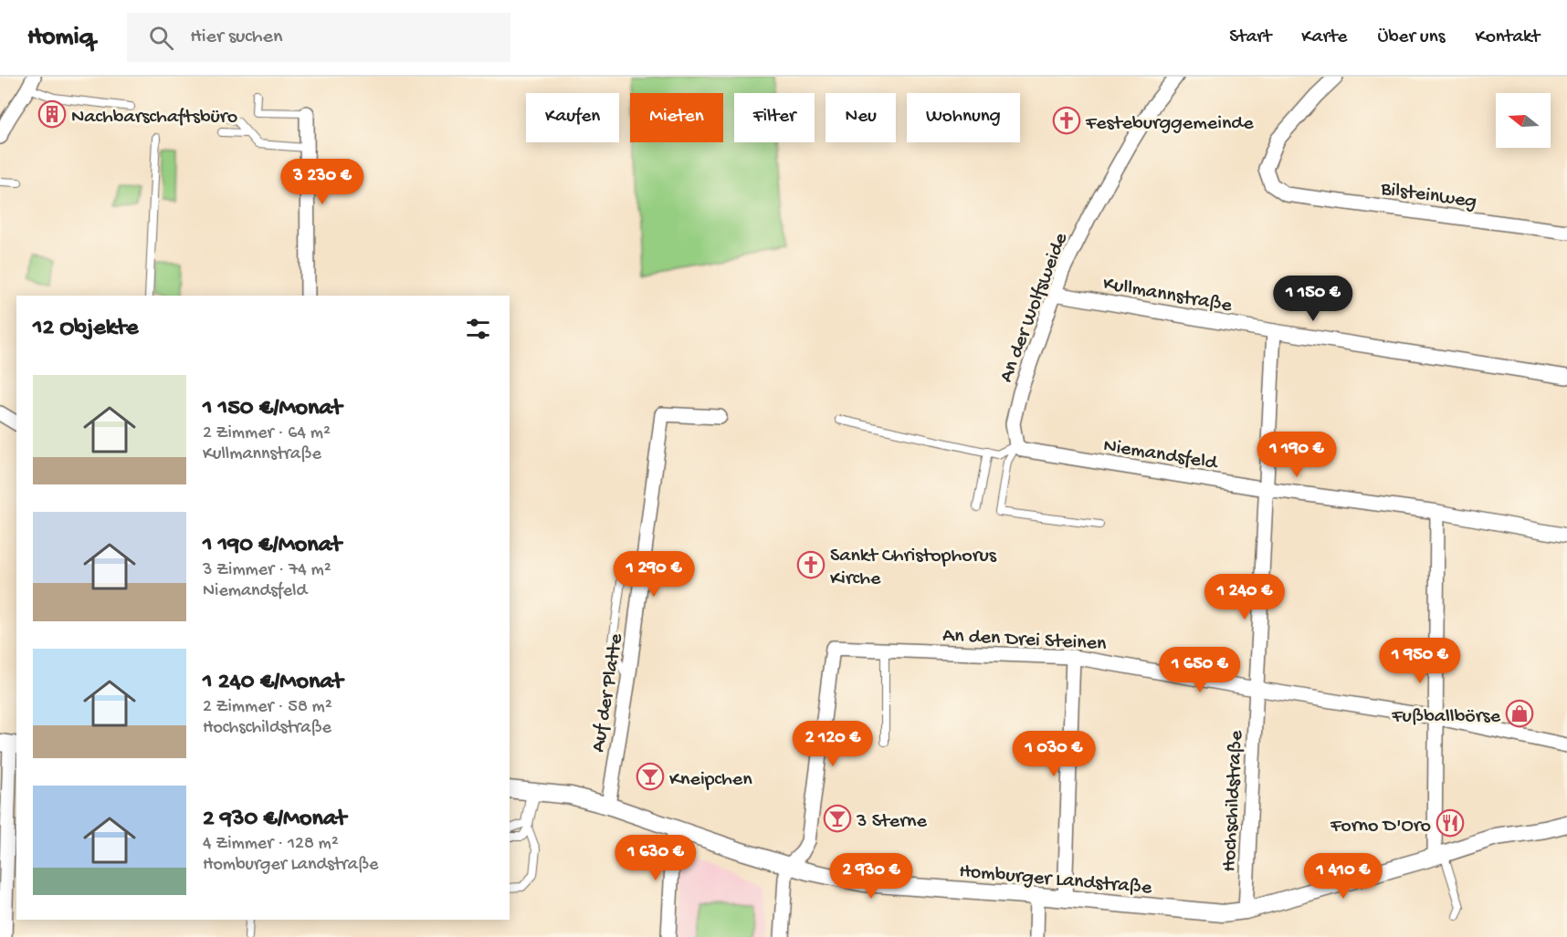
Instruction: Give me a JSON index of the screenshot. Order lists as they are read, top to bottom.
{
  "streets": {
    "street": [
      "Bilsteinweg",
      "Kullmannstraße",
      "An der Wolfsweide",
      "Niemandsfeld",
      "An den Drei Steinen",
      "Auf der Platte",
      "Hochschildstraße",
      "Homburger Landstraße"
    ]
  },
  "crossings": [
    ["Kullmannstraße", "An der Wolfsweide"],
    ["Kullmannstraße", "Hochschildstraße"],
    ["An der Wolfsweide", "Niemandsfeld"],
    ["Niemandsfeld", "Hochschildstraße"],
    ["An den Drei Steinen", "Hochschildstraße"],
    ["An den Drei Steinen", "Homburger Landstraße"],
    ["Auf der Platte", "Homburger Landstraße"],
    ["Hochschildstraße", "Homburger Landstraße"]
  ],
  "places": {
    "building": ["Nachbarschaftsbüro"],
    "church": ["Festeburggemeinde", "Sankt Christophorus Kirche"],
    "shop": ["Fußballbörse"],
    "bar": ["Kneipchen", "3 Sterne"],
    "restaurant": ["Forno D'Oro"]
  },
  "north": "left",
  "page": {
    "header": "Homiq",
    "search": "Hier suchen",
    "nav": [
      "Start",
      "Karte",
      "Über uns",
      "Kontakt"
    ],
    "chip": [
      "Kaufen",
      "Mieten",
      "Filter",
      "Neu",
      "Wohnung"
    ],
    "price": [
      "3 230 €",
      "1 150 €",
      "1 190 €",
      "1 290 €",
      "1 240 €",
      "1 950 €",
      "1 650 €",
      "2 120 €",
      "1 030 €",
      "1 630 €",
      "2 930 €",
      "1 410 €"
    ],
    "heading": "12 Objekte",
    "list": [
      {
        "name": "1 150 €/Monat",
        "note": "2 Zimmer · 64 m² · Kullmannstraße"
      },
      {
        "name": "1 190 €/Monat",
        "note": "3 Zimmer · 74 m² · Niemandsfeld"
      },
      {
        "name": "1 240 €/Monat",
        "note": "2 Zimmer · 58 m² · Hochschildstraße"
      },
      {
        "name": "2 930 €/Monat",
        "note": "4 Zimmer · 128 m² · Homburger Landstraße"
      }
    ]
  }
}
